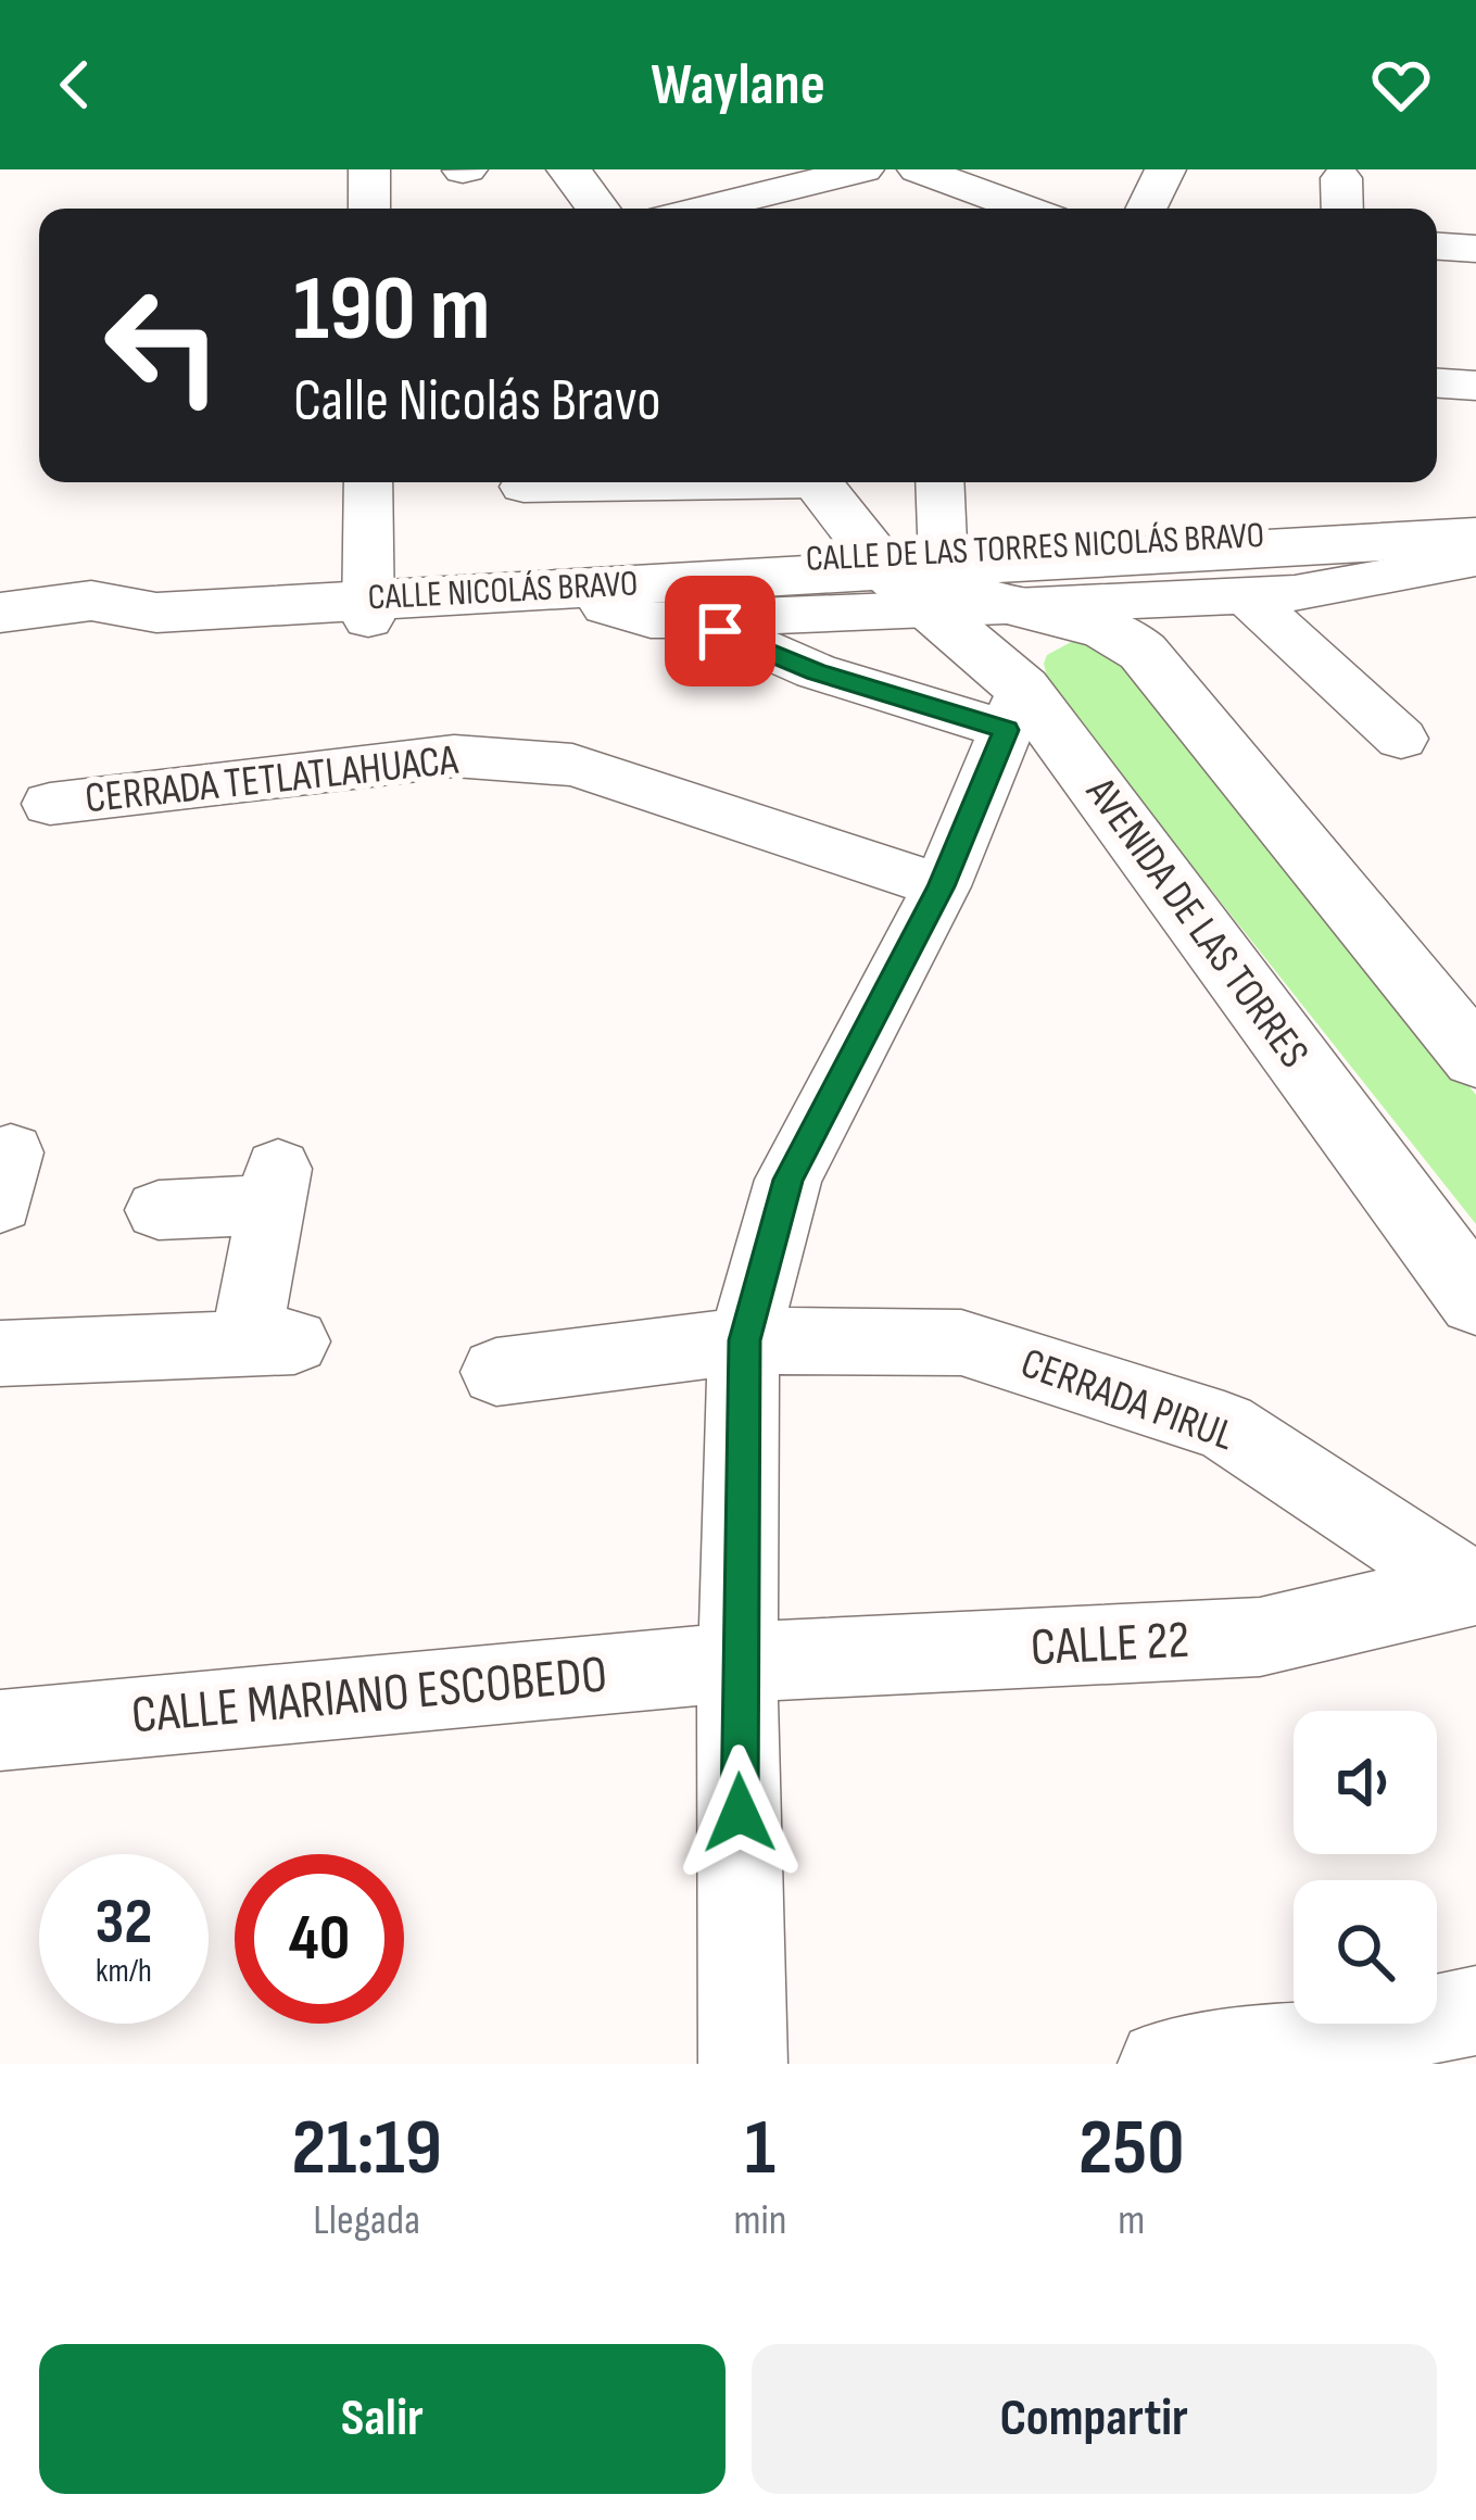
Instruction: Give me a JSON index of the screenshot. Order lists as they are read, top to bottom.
{
  "streets": {
    "main road": ["CALLE NICOLÁS BRAVO", "AVENIDA DE LAS TORRES"],
    "street": [
      "CALLE DE LAS TORRES NICOLÁS BRAVO",
      "CERRADA TETLATLAHUACA",
      "CERRADA PIRUL",
      "CALLE 22",
      "CALLE MARIANO ESCOBEDO"
    ]
  },
  "crossings": [
    ["CALLE DE LAS TORRES NICOLÁS BRAVO", "CALLE NICOLÁS BRAVO"],
    ["CALLE DE LAS TORRES NICOLÁS BRAVO", "AVENIDA DE LAS TORRES"],
    ["CALLE NICOLÁS BRAVO", "AVENIDA DE LAS TORRES"],
    ["CERRADA PIRUL", "CALLE 22"],
    ["CALLE 22", "CALLE MARIANO ESCOBEDO"]
  ],
  "page": {
    "header": "Waylane",
    "turn": ["190 m", "Calle Nicolás Bravo"],
    "speed": "32 km/h",
    "limit": "40",
    "eta": [
      "21:19",
      "Llegada",
      "1",
      "min",
      "250",
      "m"
    ],
    "buttons": ["Salir", "Compartir"]
  }
}
